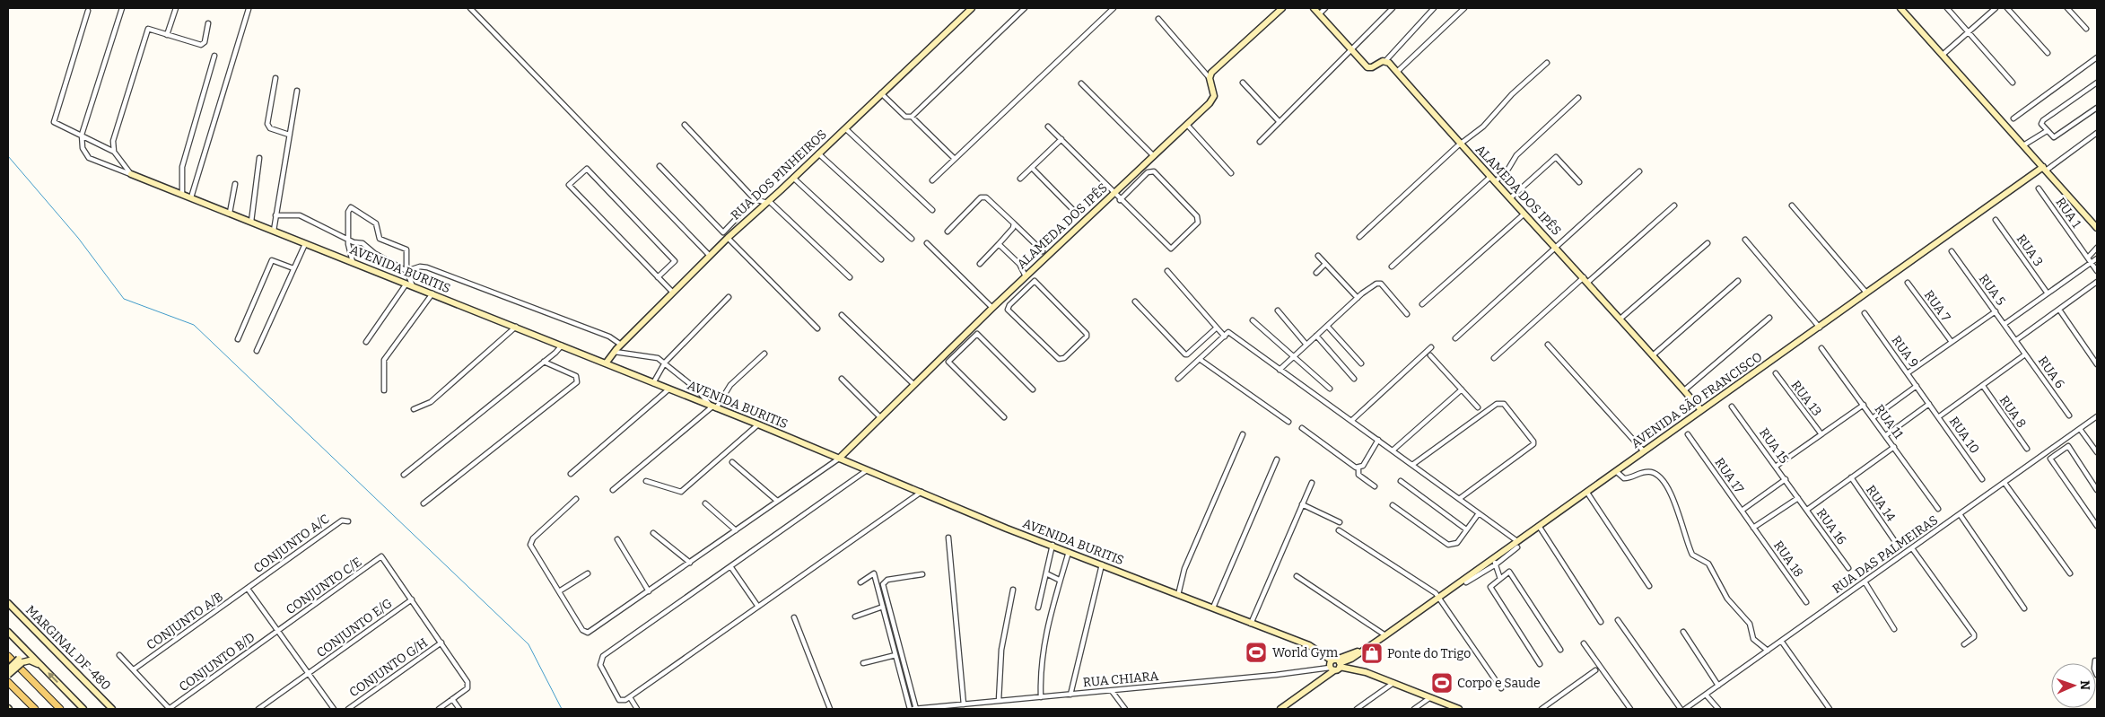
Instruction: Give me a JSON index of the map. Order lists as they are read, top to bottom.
{
  "streets": {
    "street": [
      "RUA DOS PINHEIROS",
      "ALAMEDA DOS IPÊS",
      "RUA 1",
      "RUA 3",
      "AVENIDA BURITIS",
      "RUA 5",
      "RUA 7",
      "RUA 9",
      "RUA 6",
      "RUA 13",
      "AVENIDA SÃO FRANCISCO",
      "RUA 8",
      "RUA 11",
      "RUA 10",
      "RUA 15",
      "RUA 17",
      "RUA 14",
      "RUA 16",
      "CONJUNTO A/C",
      "RUA DAS PALMEIRAS",
      "RUA 18",
      "CONJUNTO C/E",
      "CONJUNTO A/B",
      "CONJUNTO E/G",
      "MARGINAL DF-480",
      "CONJUNTO B/D",
      "CONJUNTO G/H",
      "RUA CHIARA"
    ]
  },
  "crossings": [
    ["RUA DOS PINHEIROS", "AVENIDA BURITIS"],
    ["ALAMEDA DOS IPÊS", "AVENIDA BURITIS"],
    ["ALAMEDA DOS IPÊS", "AVENIDA SÃO FRANCISCO"],
    ["AVENIDA BURITIS", "AVENIDA SÃO FRANCISCO"],
    ["AVENIDA BURITIS", "RUA CHIARA"],
    ["RUA 5", "RUA 6"],
    ["RUA 9", "RUA 10"],
    ["AVENIDA SÃO FRANCISCO", "RUA CHIARA"],
    ["RUA 15", "RUA 16"],
    ["RUA 17", "RUA 18"],
    ["CONJUNTO A/C", "CONJUNTO A/B"],
    ["CONJUNTO C/E", "CONJUNTO E/G"],
    ["CONJUNTO C/E", "CONJUNTO B/D"]
  ],
  "places": {
    "sports": ["World Gym", "Corpo e Saude"],
    "shop": ["Ponte do Trigo"]
  },
  "north": "right"
}
